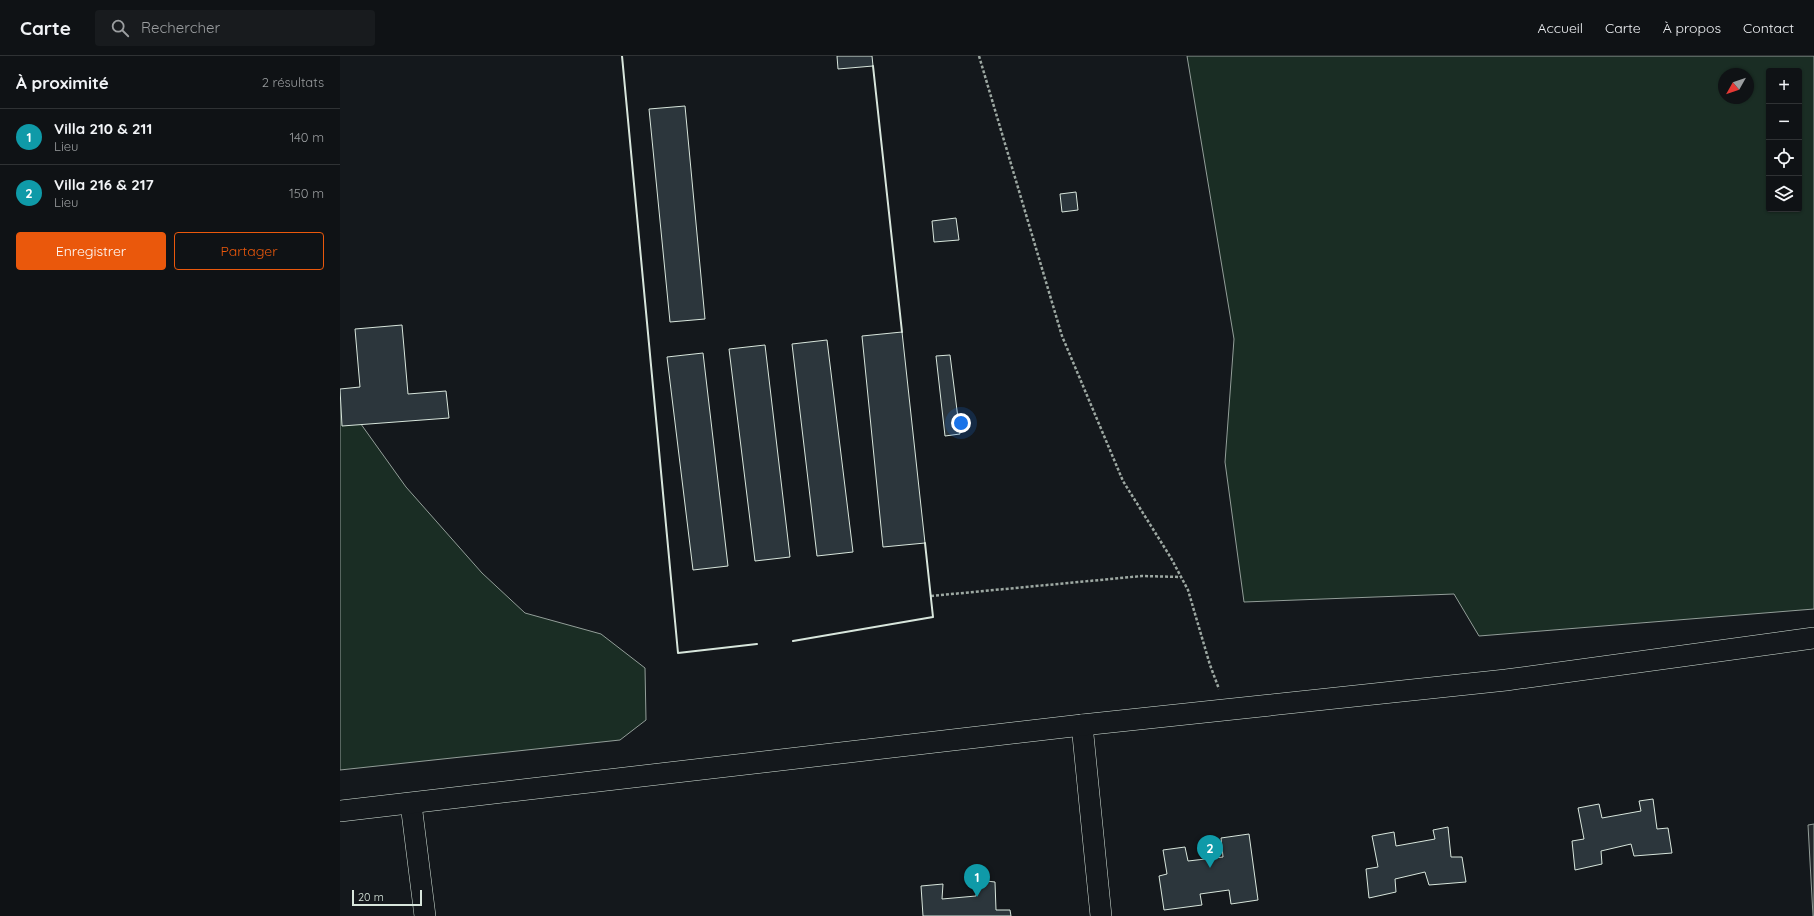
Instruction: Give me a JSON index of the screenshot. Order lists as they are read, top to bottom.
{
  "scale_bar": "20 m",
  "north": "bottom left",
  "page": {
    "header": "Carte",
    "search": "Rechercher",
    "nav": [
      "Accueil",
      "Carte",
      "À propos",
      "Contact"
    ],
    "heading": ["À proximité", "2 résultats"],
    "map_buttons": ["+", "−"],
    "list": [
      {
        "mark": "1",
        "name": "Villa 210 & 211",
        "note": "Lieu",
        "value": "140 m"
      },
      {
        "mark": "2",
        "name": "Villa 216 & 217",
        "note": "Lieu",
        "value": "150 m"
      }
    ],
    "buttons": ["Enregistrer", "Partager"],
    "pins": ["2", "1"],
    "scale": "20 m"
  }
}
